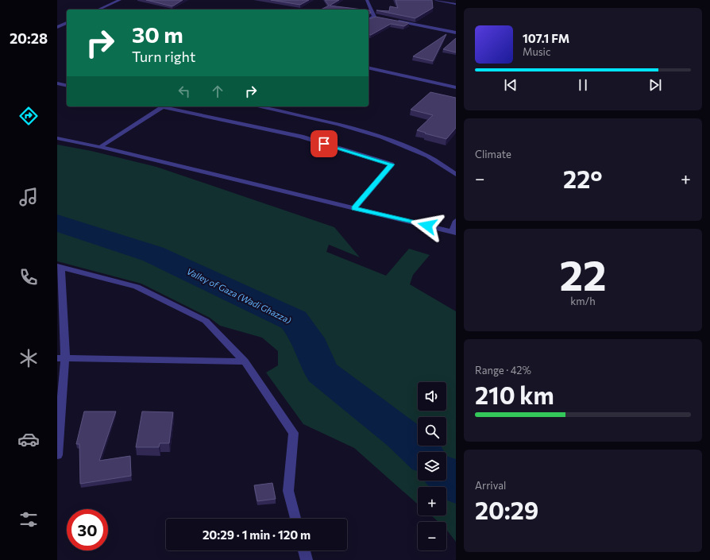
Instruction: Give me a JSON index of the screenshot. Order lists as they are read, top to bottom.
{
  "water": ["Valley of Gaza (Wadi Ghazza)"],
  "page": {
    "tabs": "20:28",
    "turn": ["30 m", "Turn right"],
    "song": ["107.1 FM", "Music"],
    "tile": [
      "Climate",
      ["22", "km/h"],
      ["Range · 42%", "210 km"],
      ["Arrival", "20:29"]
    ],
    "heat": ["−", "22°", "+"],
    "map_buttons": ["+", "−"],
    "limit": "30",
    "trip": "20:29 · 1 min · 120 m"
  }
}
